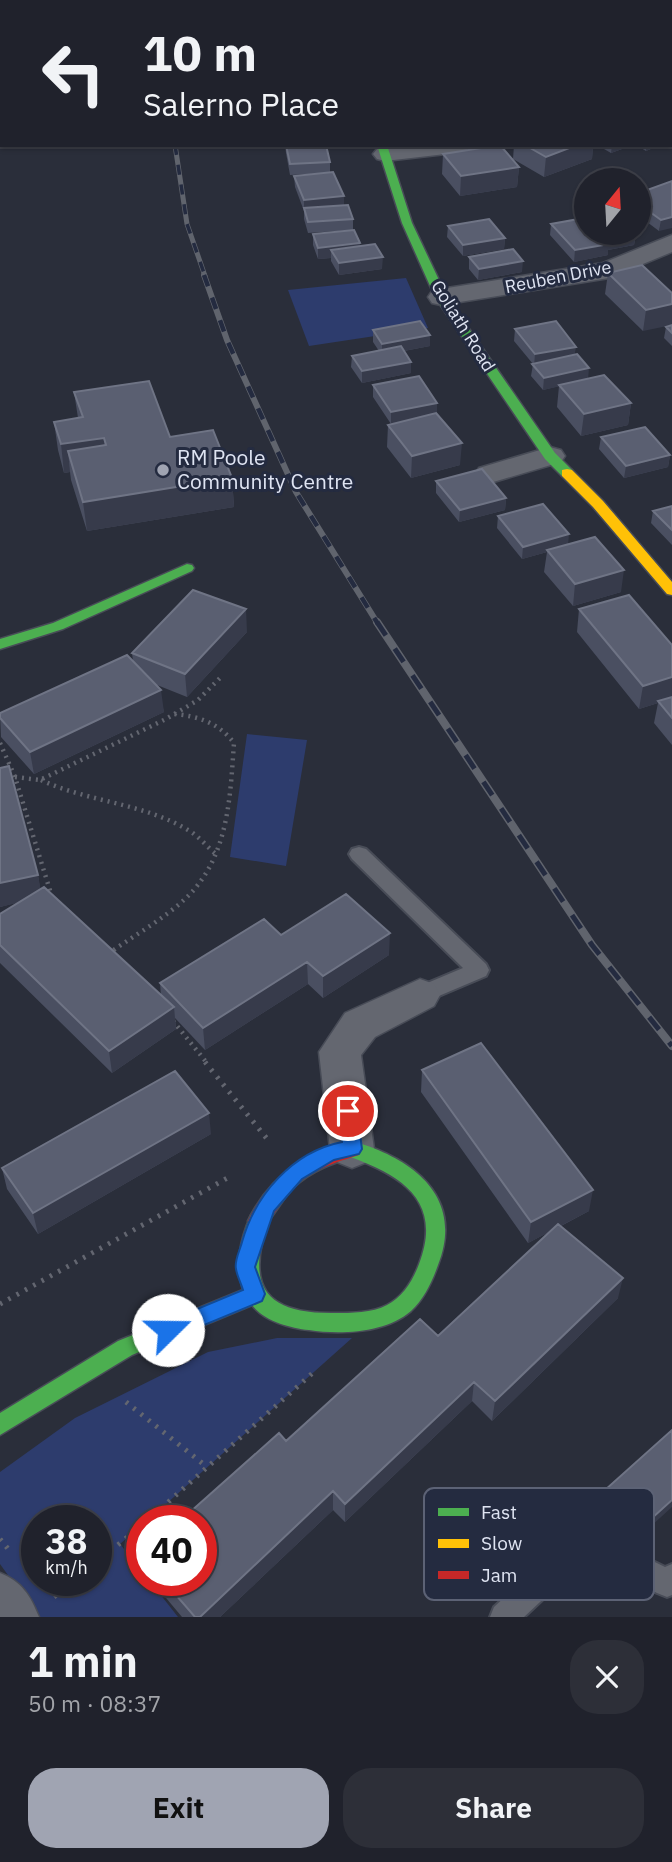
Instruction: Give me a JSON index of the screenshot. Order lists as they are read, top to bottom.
{
  "streets": {
    "street": ["Reuben Drive", "Goliath Road"]
  },
  "crossings": [
    ["Reuben Drive", "Goliath Road"]
  ],
  "places": ["RM Poole Community Centre"],
  "legend": ["Fast", "Slow", "Jam"],
  "north": "top",
  "page": {
    "turn": ["10 m", "Salerno Place"],
    "speed": "38 km/h",
    "limit": "40",
    "heading": ["1 min", "50 m · 08:37"],
    "buttons": ["Exit", "Share"]
  }
}
